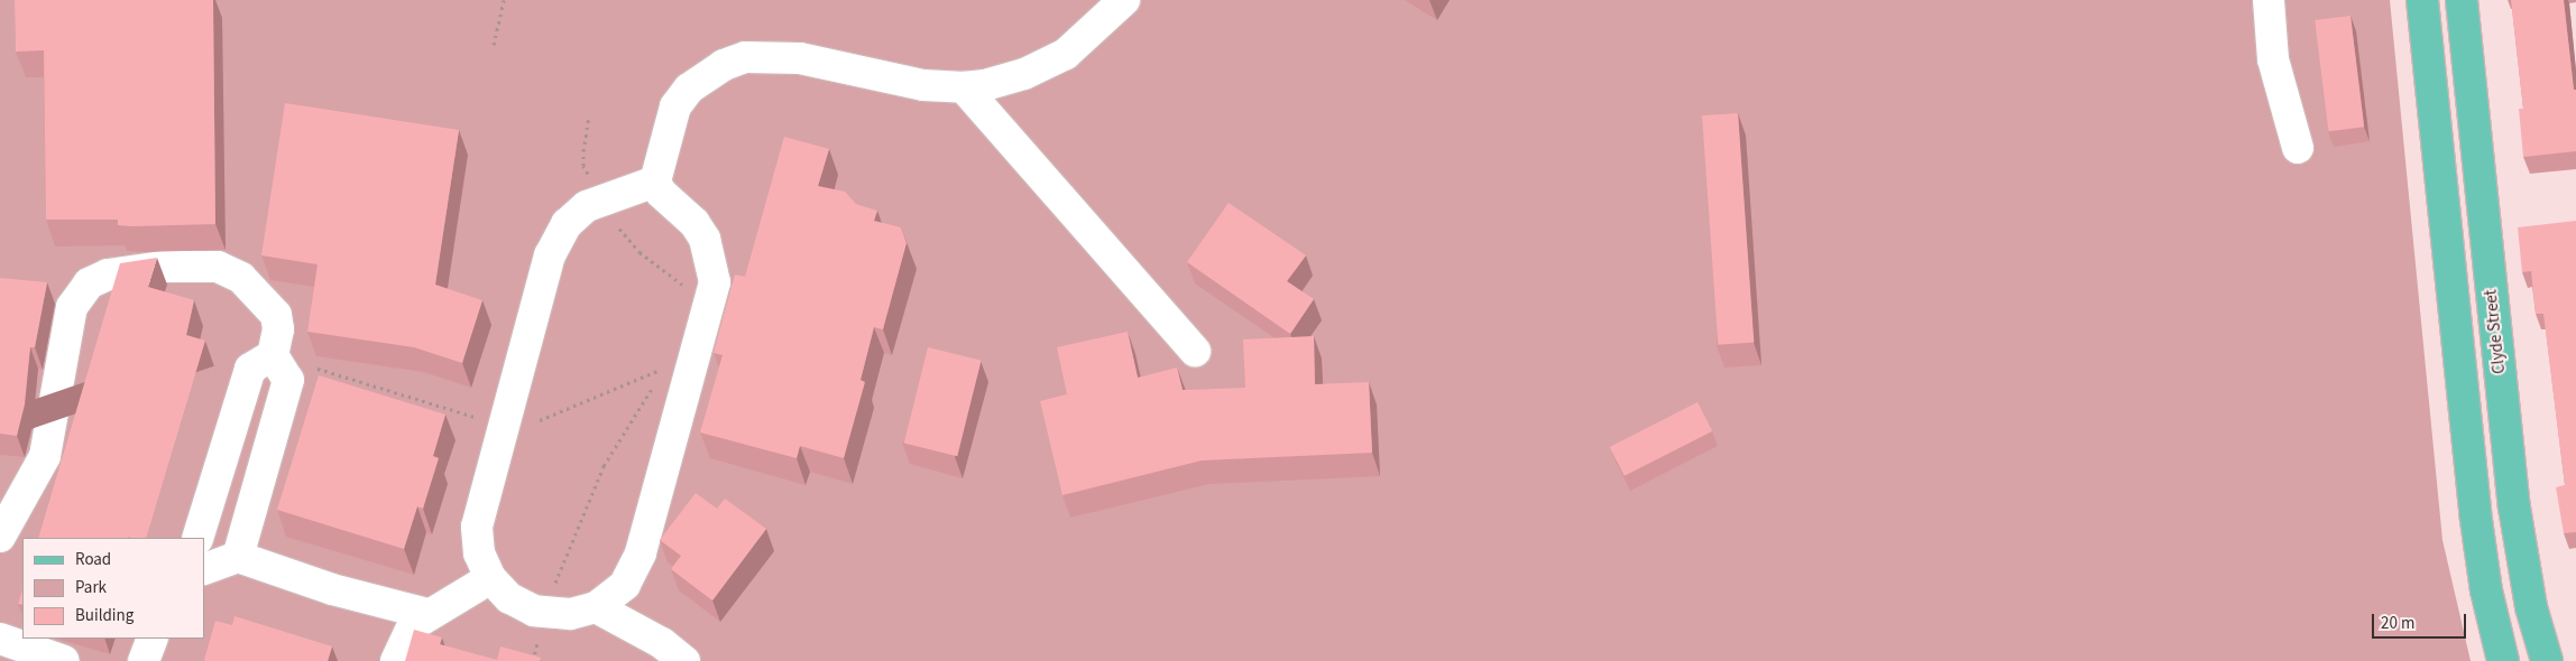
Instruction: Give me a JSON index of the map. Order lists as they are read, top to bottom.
{
  "streets": {
    "main road": ["Clyde Street"]
  },
  "legend": ["Road", "Park", "Building"],
  "scale_bar": "20 m"
}
